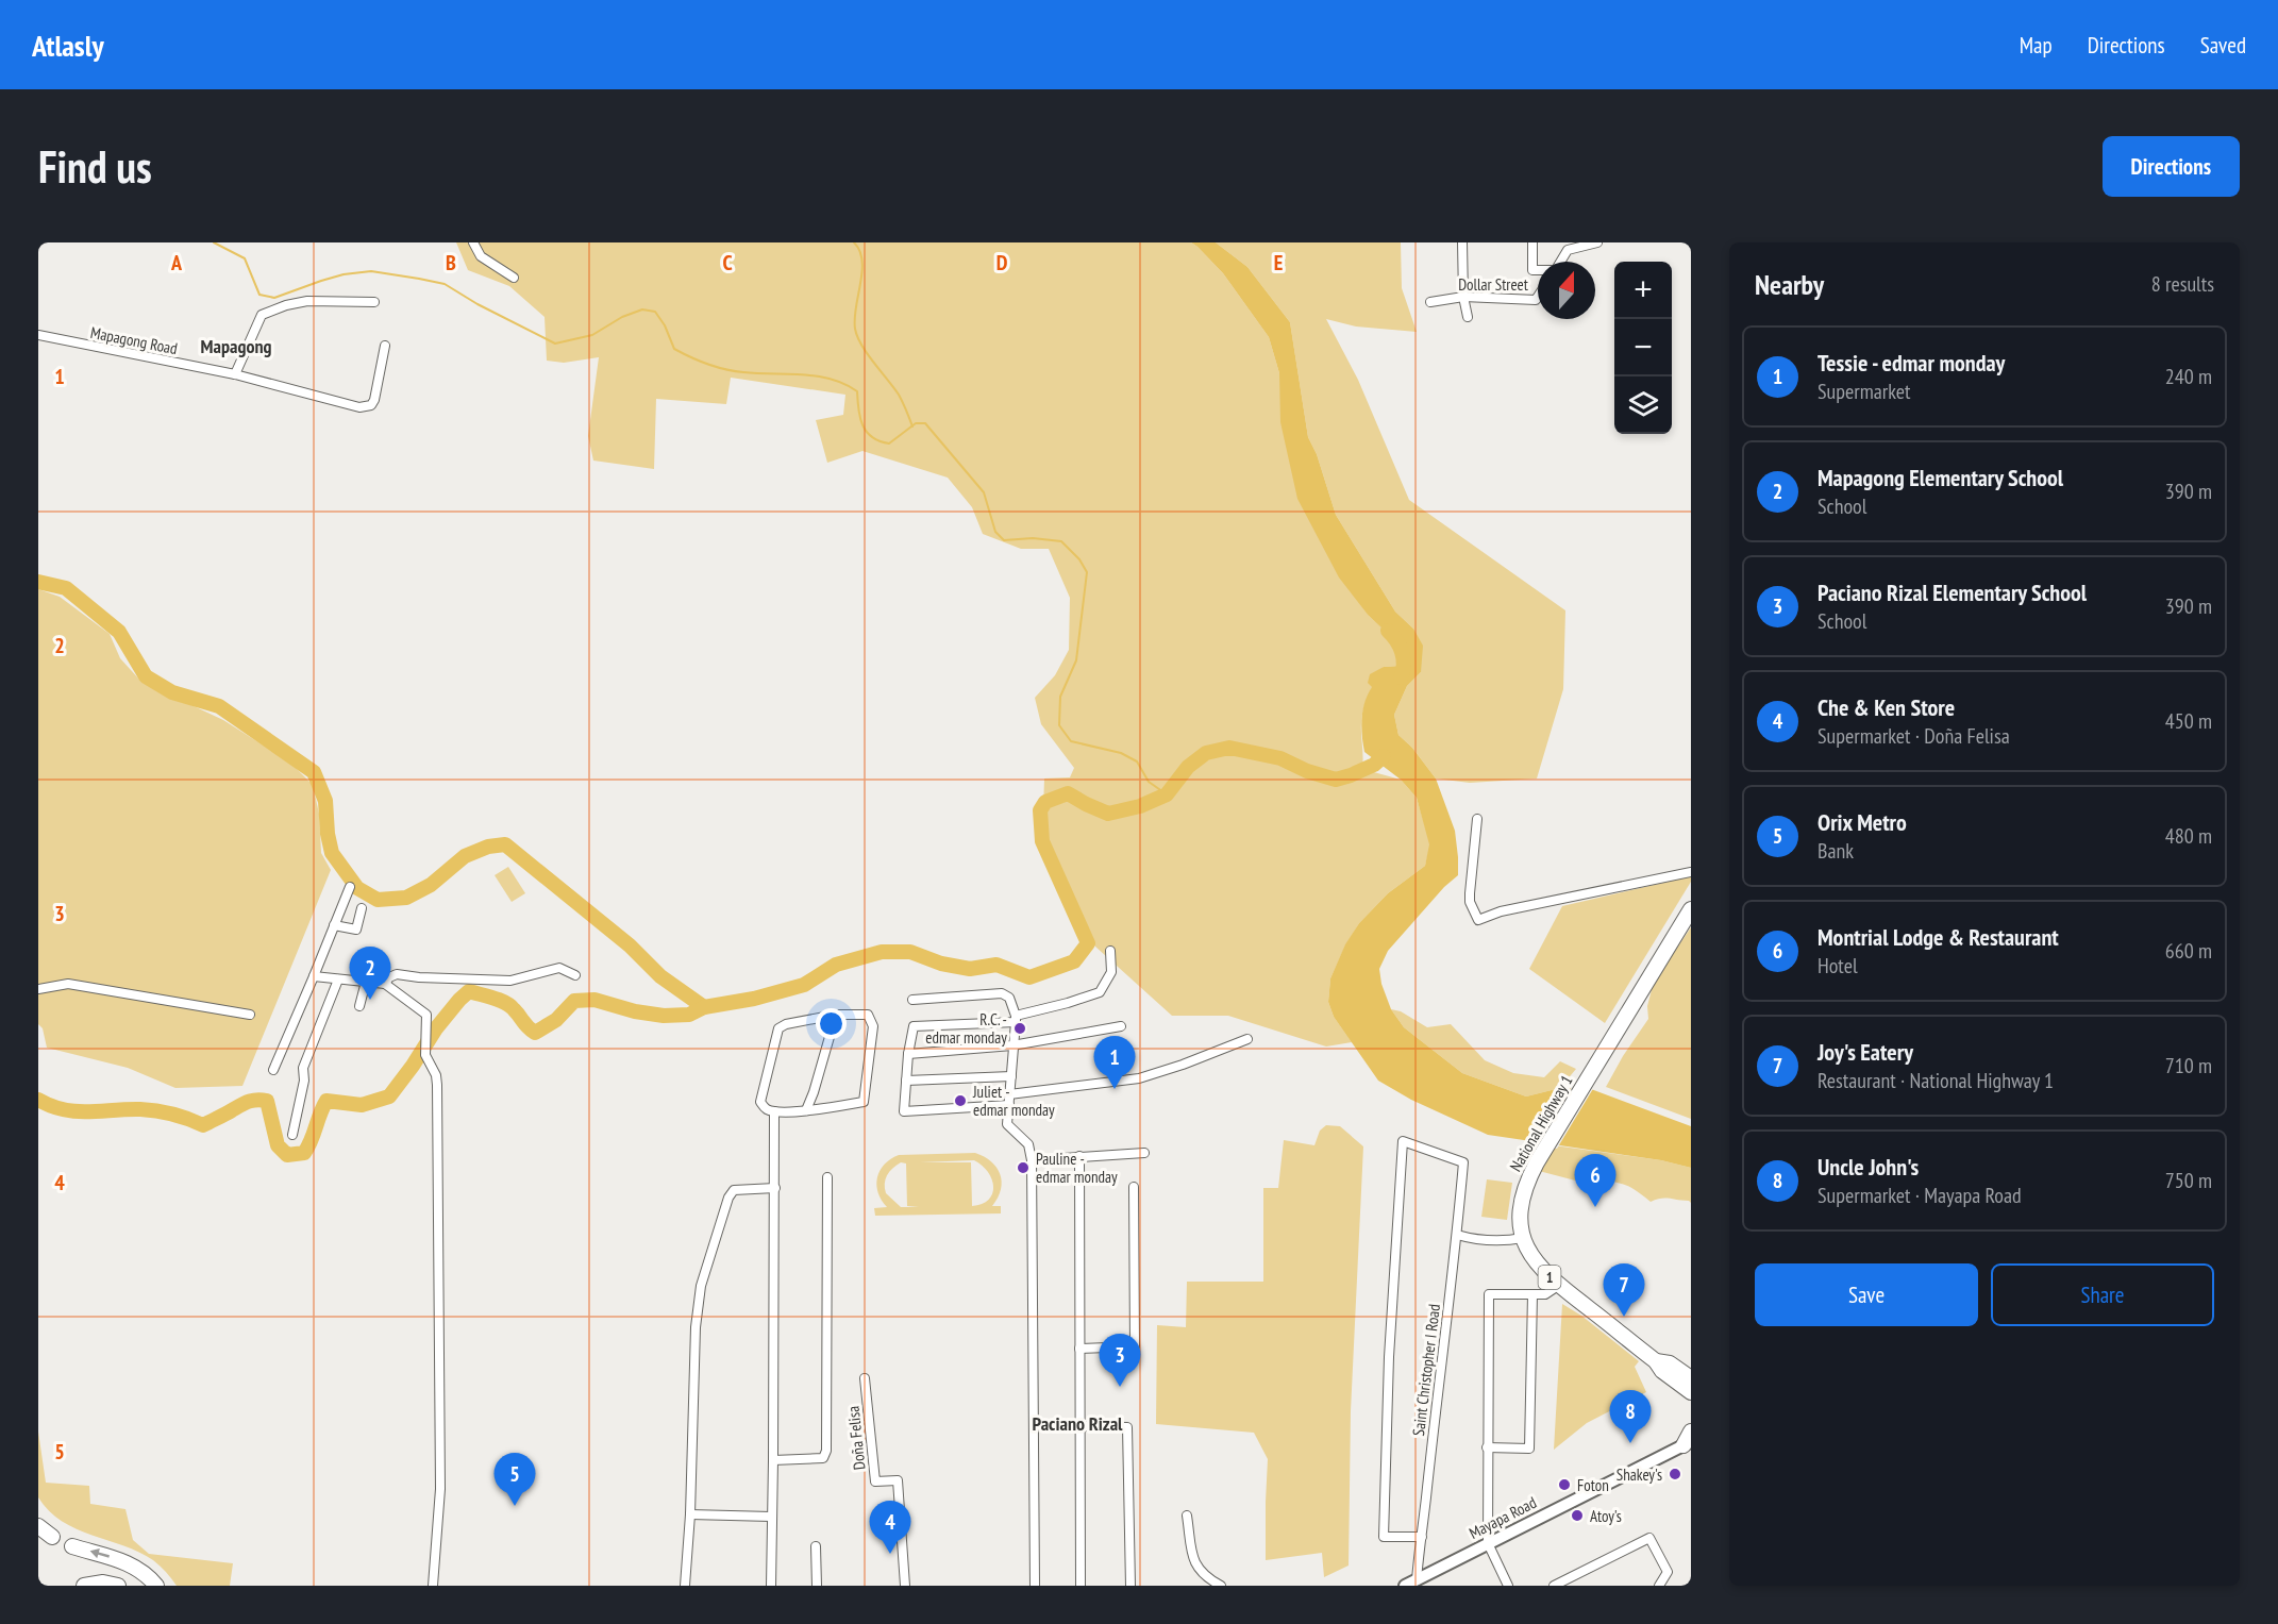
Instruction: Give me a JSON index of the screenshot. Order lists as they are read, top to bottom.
{
  "streets": {
    "highway": ["National Highway 1", "1"],
    "main road": ["Mayapa Road"],
    "street": [
      "Dollar Street",
      "Mapagong Road",
      "Saint Christopher I Road",
      "Doña Felisa"
    ]
  },
  "crossings": [
    ["Saint Christopher I Road", "Mayapa Road"]
  ],
  "districts": ["Mapagong", "Paciano Rizal"],
  "places": [
    "R.C. - edmar monday",
    "Juliet - edmar monday",
    "Pauline - edmar monday",
    "Shakey's",
    "Foton",
    "Atoy's"
  ],
  "north": "top",
  "page": {
    "header": "Atlasly",
    "nav": ["Map", "Directions", "Saved"],
    "buttons": [
      "Directions",
      ["Save", "Share"]
    ],
    "title": "Find us",
    "heading": ["Nearby", "8 results"],
    "map_buttons": ["+", "−"],
    "list": [
      {
        "mark": "1",
        "name": "Tessie - edmar monday",
        "note": "Supermarket",
        "value": "240 m"
      },
      {
        "mark": "2",
        "name": "Mapagong Elementary School",
        "note": "School",
        "value": "390 m"
      },
      {
        "mark": "3",
        "name": "Paciano Rizal Elementary School",
        "note": "School",
        "value": "390 m"
      },
      {
        "mark": "4",
        "name": "Che & Ken Store",
        "note": "Supermarket · Doña Felisa",
        "value": "450 m"
      },
      {
        "mark": "5",
        "name": "Orix Metro",
        "note": "Bank",
        "value": "480 m"
      },
      {
        "mark": "6",
        "name": "Montrial Lodge & Restaurant",
        "note": "Hotel",
        "value": "660 m"
      },
      {
        "mark": "7",
        "name": "Joy's Eatery",
        "note": "Restaurant · National Highway 1",
        "value": "710 m"
      },
      {
        "mark": "8",
        "name": "Uncle John's",
        "note": "Supermarket · Mayapa Road",
        "value": "750 m"
      }
    ],
    "pins": [
      "2",
      "1",
      "6",
      "7",
      "3",
      "8",
      "5",
      "4"
    ]
  },
  "grid": {
    "columns": [
      "A",
      "B",
      "C",
      "D",
      "E"
    ],
    "rows": [
      "1",
      "2",
      "3",
      "4",
      "5"
    ]
  }
}
